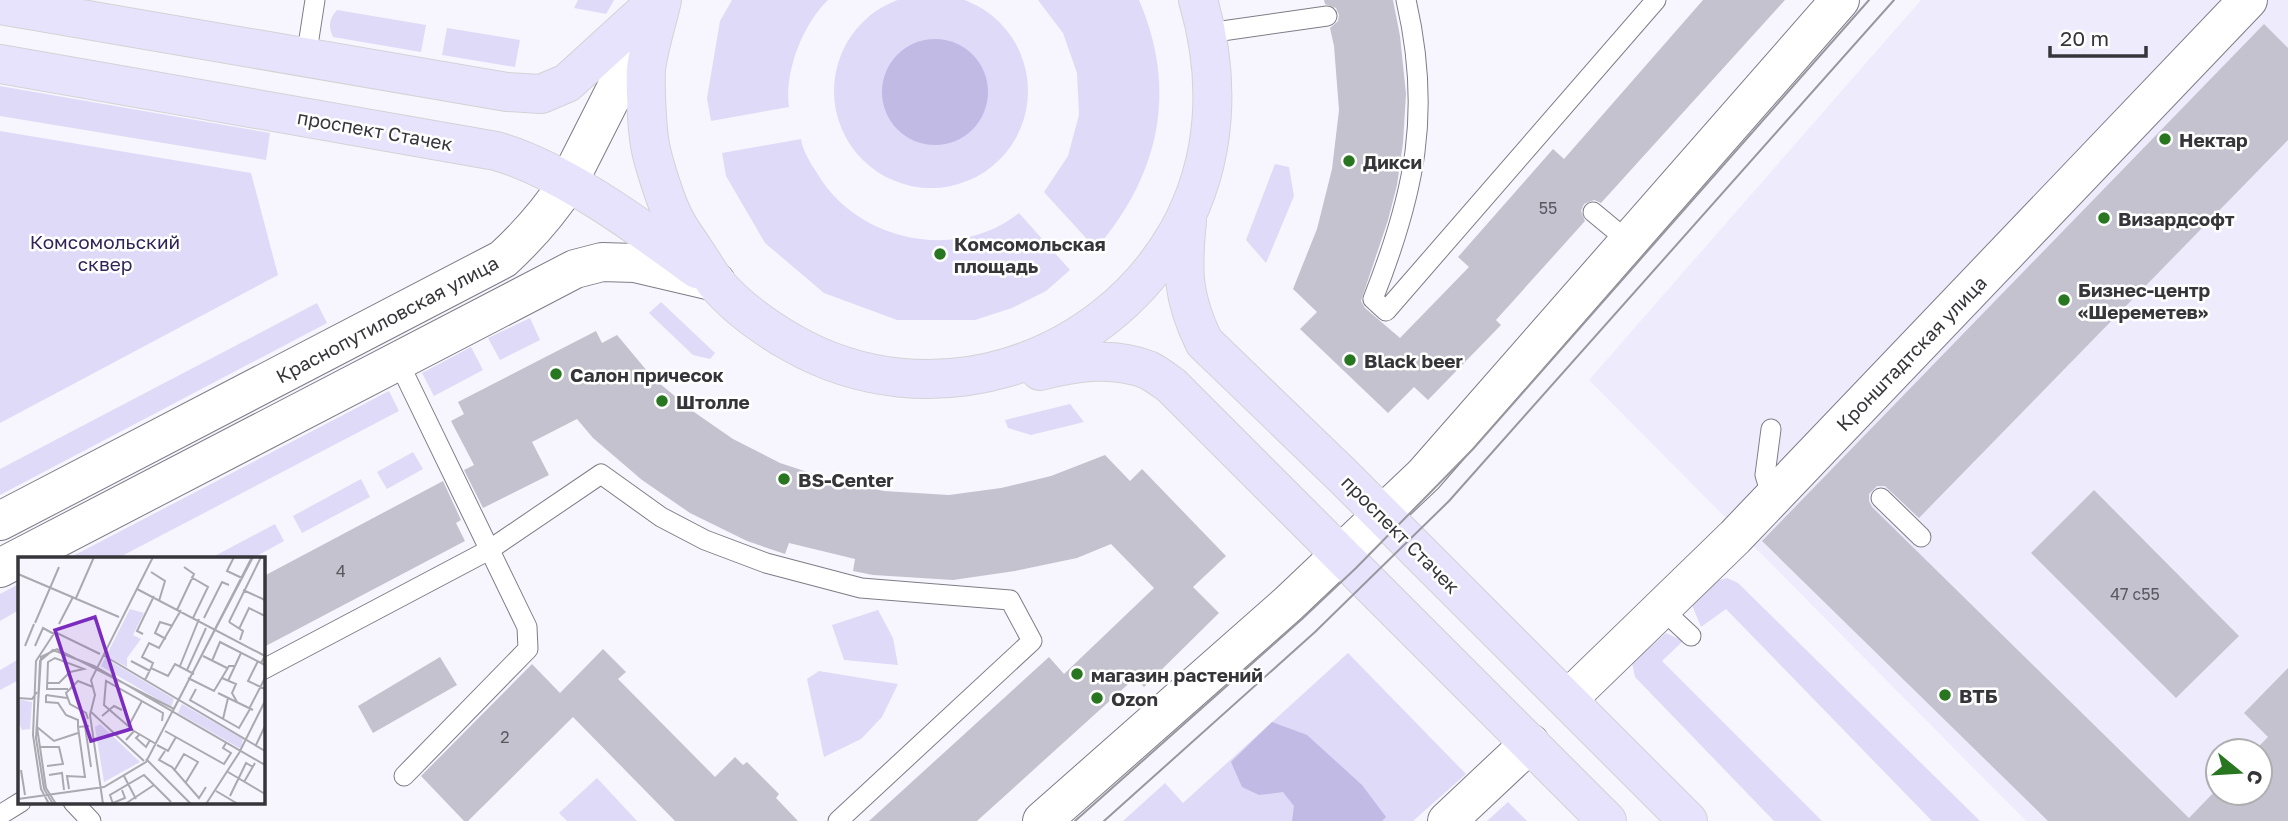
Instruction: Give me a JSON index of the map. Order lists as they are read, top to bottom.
{
  "streets": {
    "main road": ["проспект Стачек"],
    "street": ["Краснопутиловская улица", "Кронштадтская улица"]
  },
  "crossings": [
    ["проспект Стачек", "Краснопутиловская улица"],
    ["проспект Стачек", "Кронштадтская улица"]
  ],
  "parks": ["Комсомольский сквер"],
  "places": [
    "Нектар",
    "Дикси",
    "Визардсофт",
    "Комсомольская площадь",
    "Бизнес-центр «Шереметев»",
    "Black beer",
    "Салон причесок",
    "Штолле",
    "BS-Сеntеr",
    "магазин растений",
    "ВТБ",
    "Ozon"
  ],
  "house_numbers": [
    "55",
    "4",
    "47 с55",
    "2"
  ],
  "scale_bar": "20 m",
  "north": "right"
}
